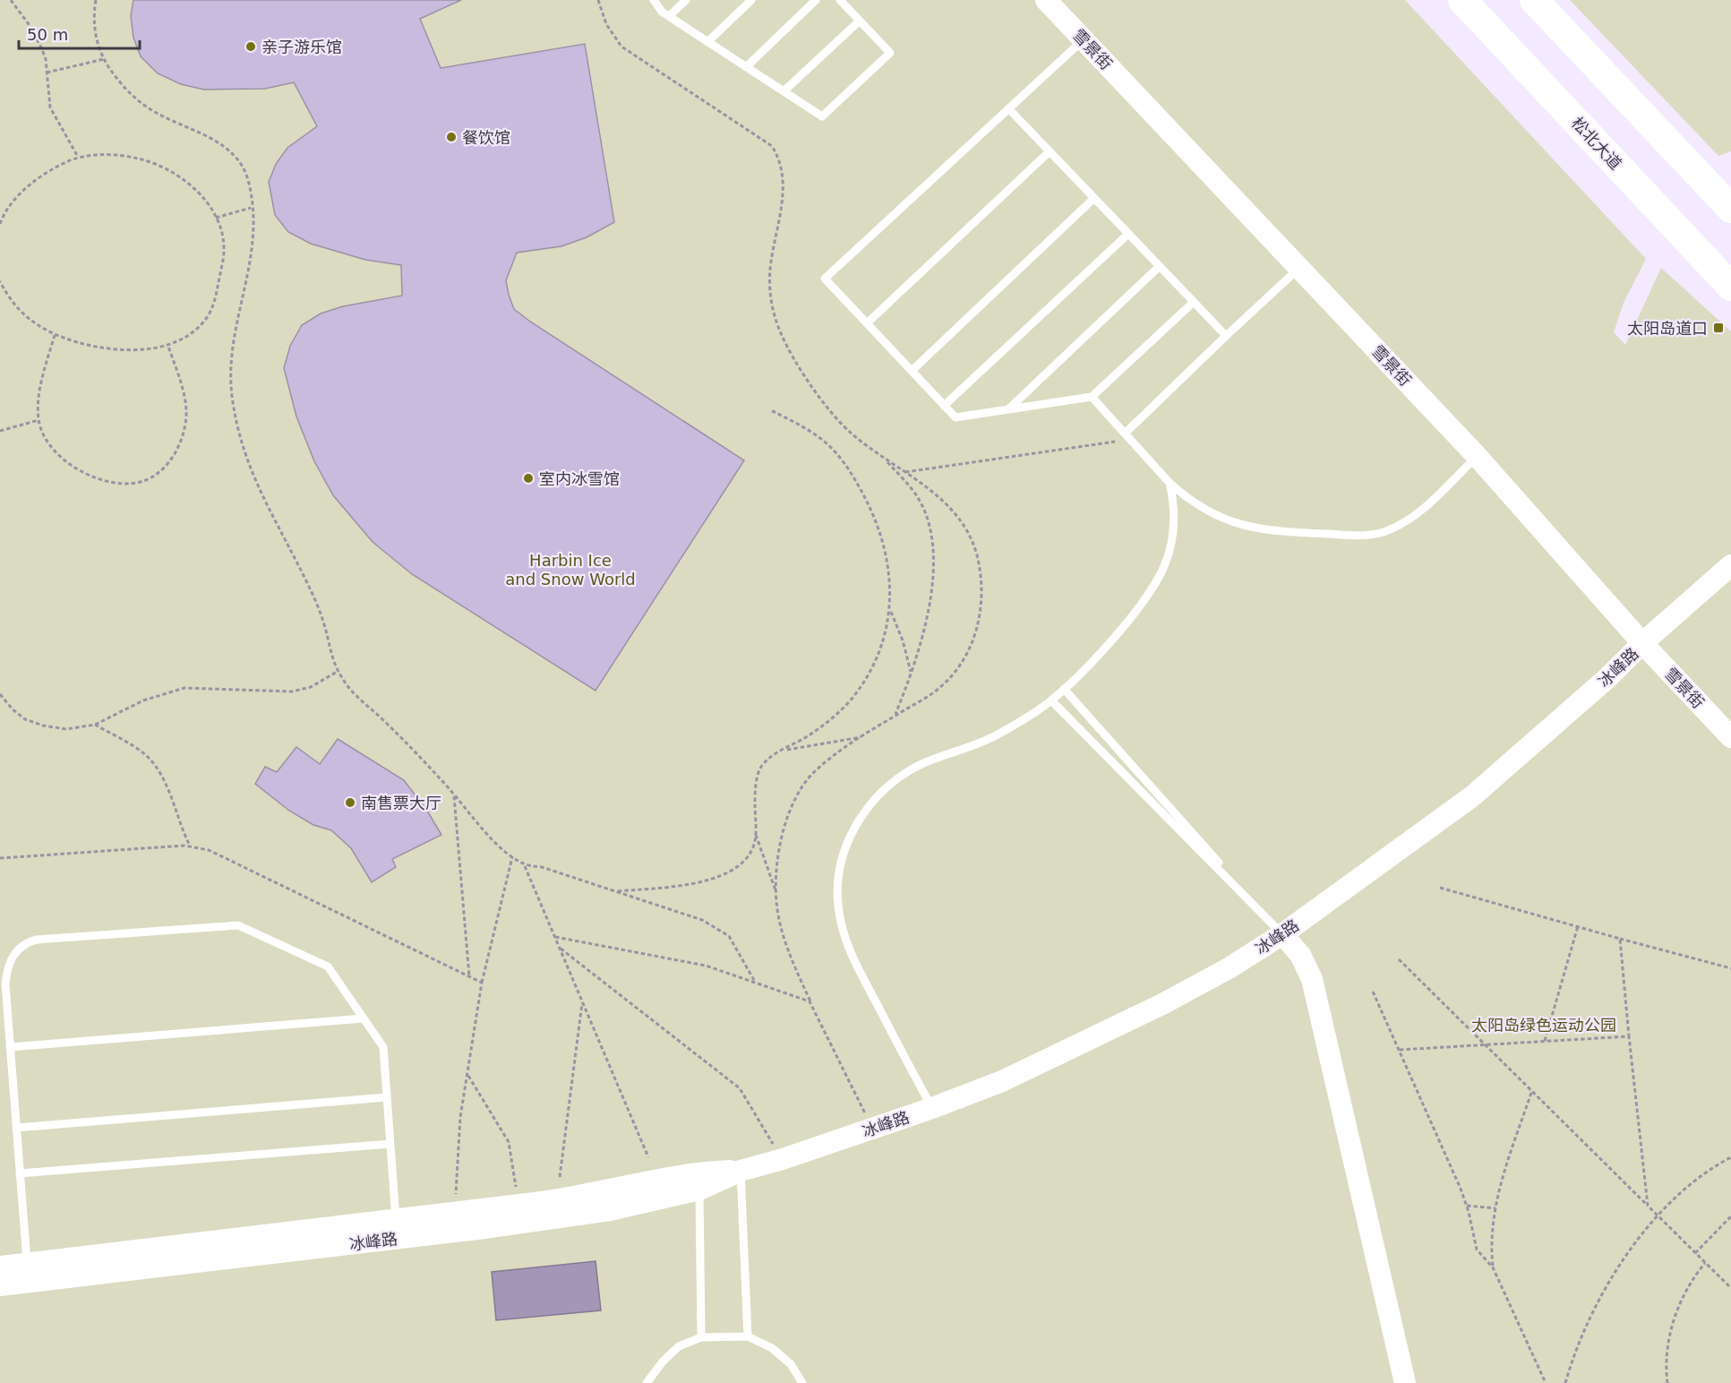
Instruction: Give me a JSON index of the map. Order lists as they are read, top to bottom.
{
  "streets": {
    "highway": ["松北大道"],
    "street": ["雪景街", "冰峰路"]
  },
  "crossings": [
    ["雪景街", "冰峰路"]
  ],
  "parks": ["Harbin Ice and Snow World", "太阳岛绿色运动公园"],
  "places": {
    "other": [
      "亲子游乐馆",
      "餐饮馆",
      "室内冰雪馆",
      "南售票大厅"
    ],
    "transit": ["太阳岛道口"]
  },
  "scale_bar": "50 m"
}
